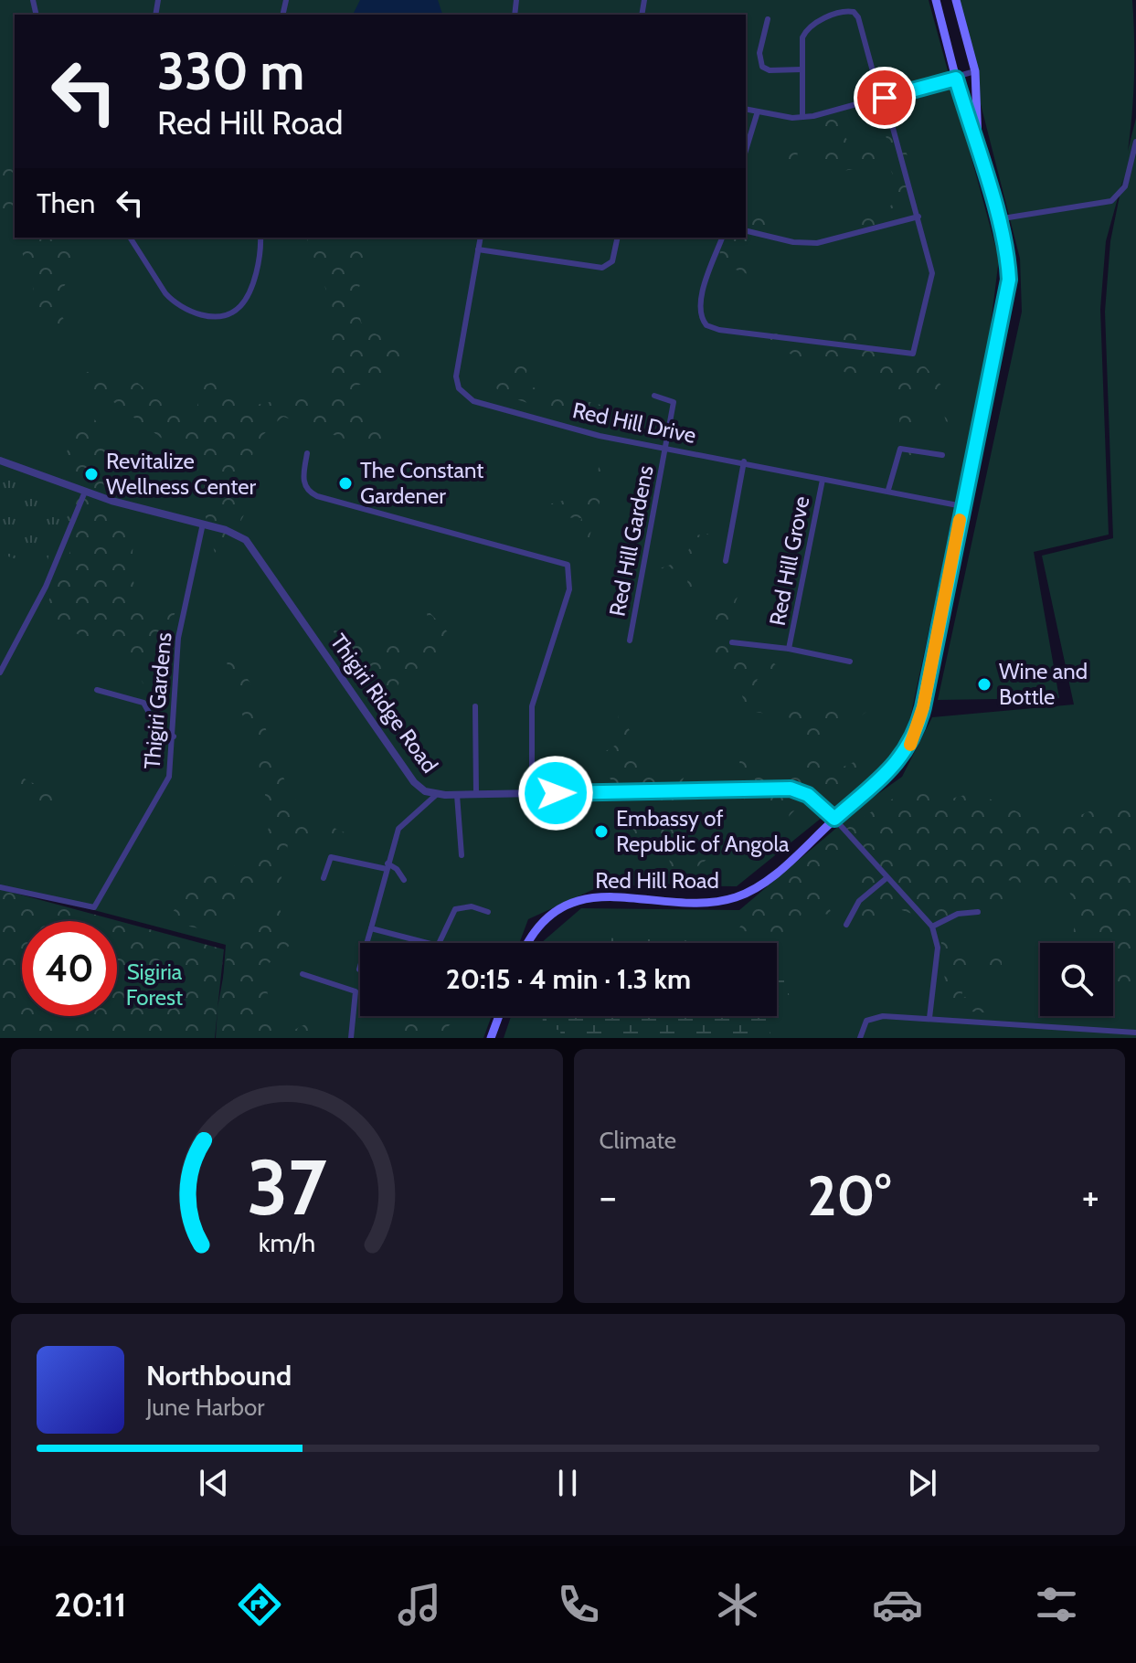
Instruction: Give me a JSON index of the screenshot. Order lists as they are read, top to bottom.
{
  "streets": {
    "main road": ["Red Hill Road"],
    "street": [
      "Red Hill Drive",
      "Red Hill Gardens",
      "Red Hill Grove",
      "Thigiri Gardens",
      "Thigiri Ridge Road"
    ]
  },
  "crossings": [
    ["Red Hill Drive", "Red Hill Gardens"],
    ["Red Hill Drive", "Red Hill Grove"],
    ["Red Hill Drive", "Red Hill Road"],
    ["Thigiri Gardens", "Thigiri Ridge Road"],
    ["Thigiri Ridge Road", "Red Hill Road"]
  ],
  "parks": ["Sigiria Forest"],
  "places": [
    "Revitalize Wellness Center",
    "The Constant Gardener",
    "Wine and Bottle",
    "Embassy of Republic of Angola"
  ],
  "page": {
    "turn": ["330 m", "Red Hill Road"],
    "then": "Then",
    "limit": "40",
    "trip": "20:15 · 4 min · 1.3 km",
    "tile": "Climate",
    "heat": ["−", "20°", "+"],
    "song": ["Northbound", "June Harbor"],
    "tabs": "20:11",
    "gauge": ["37", "km/h"]
  }
}
